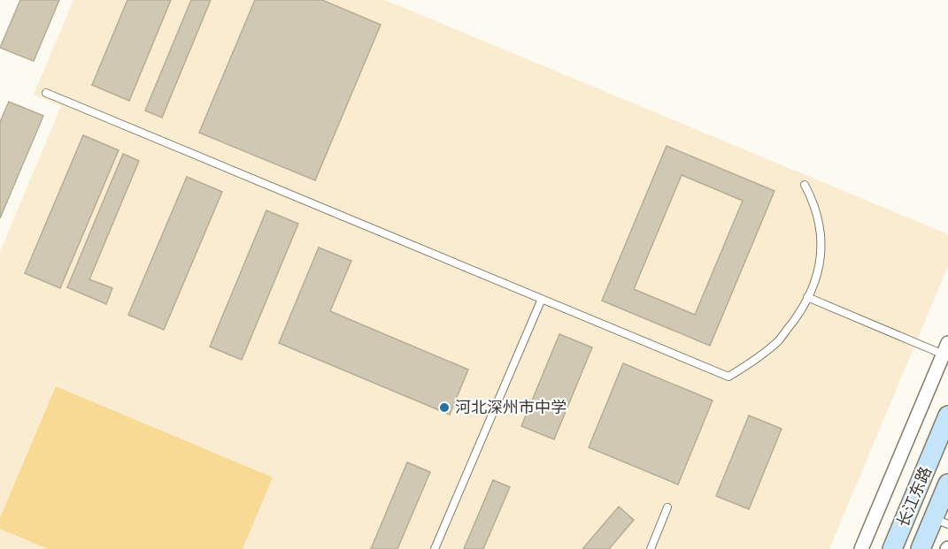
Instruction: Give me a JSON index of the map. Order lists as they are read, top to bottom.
{
  "streets": {
    "main road": ["长江东路"]
  },
  "places": ["河北深州市中学"]
}
